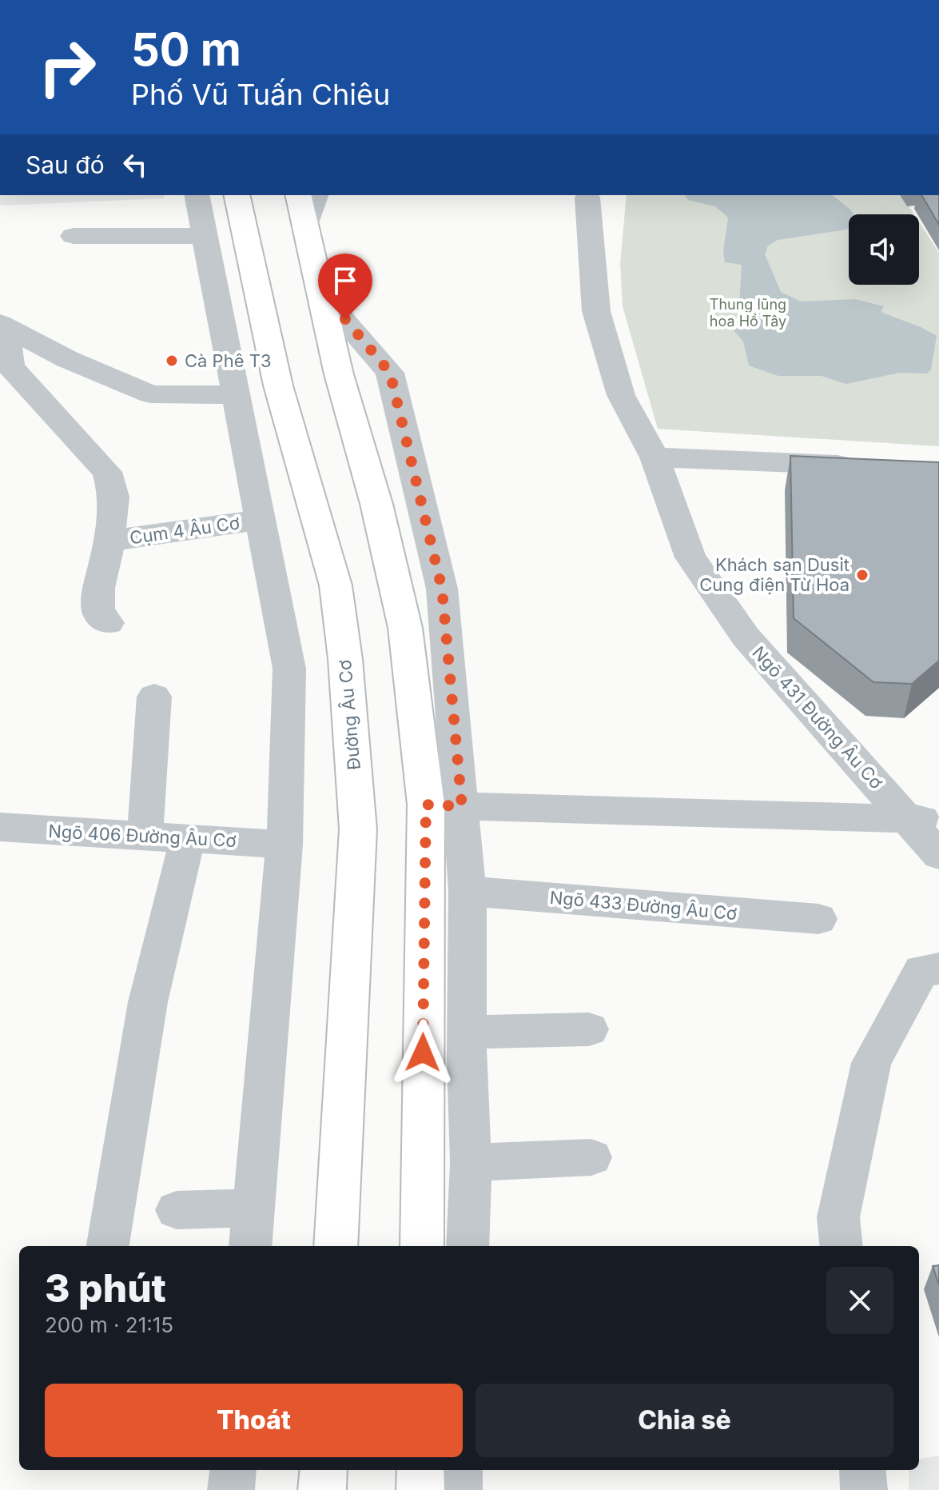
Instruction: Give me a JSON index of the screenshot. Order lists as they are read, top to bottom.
{
  "streets": {
    "main road": ["Đường Âu Cơ"],
    "street": [
      "Cụm 4 Âu Cơ",
      "Ngõ 431 Đường Âu Cơ",
      "Ngõ 406 Đường Âu Cơ",
      "Ngõ 433 Đường Âu Cơ"
    ]
  },
  "parks": ["Thung lũng hoa Hồ Tây"],
  "places": ["Cà Phê T3", "Khách sạn Dusit Cung điện Từ Hoa"],
  "page": {
    "turn": ["50 m", "Phố Vũ Tuấn Chiêu"],
    "then": "Sau đó",
    "heading": ["3 phút", "200 m · 21:15"],
    "buttons": ["Thoát", "Chia sẻ"]
  }
}
